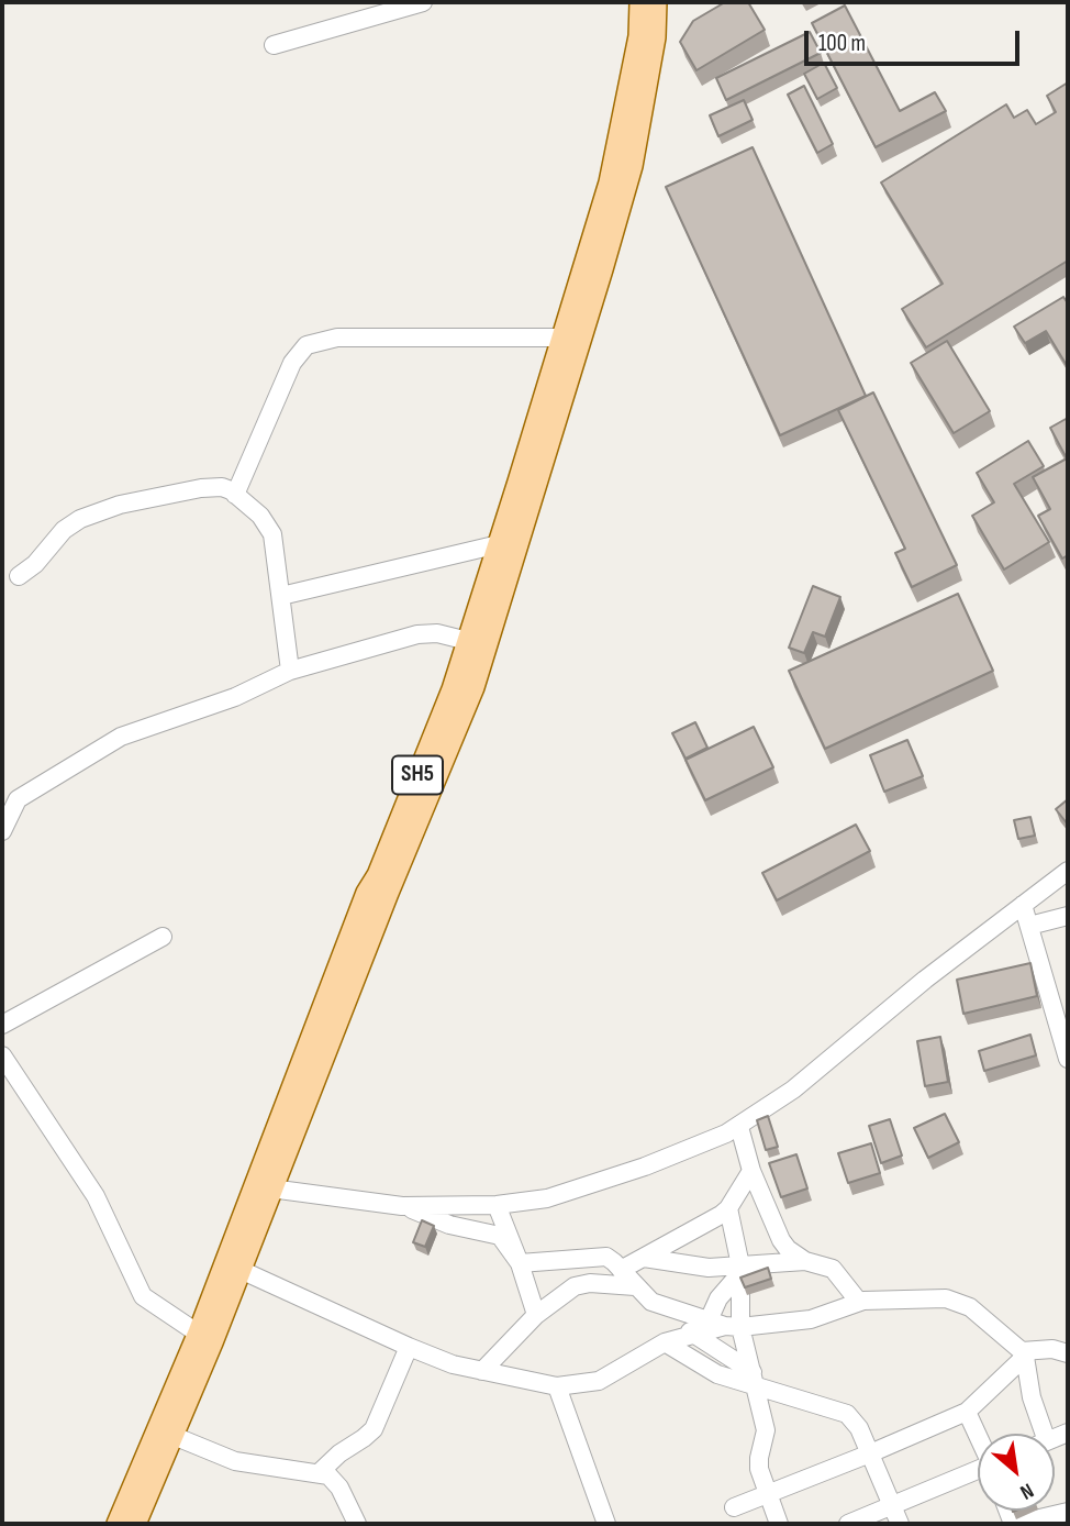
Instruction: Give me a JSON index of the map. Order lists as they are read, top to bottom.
{
  "streets": {
    "main road": ["SH5"]
  },
  "scale_bar": "100 m",
  "north": "bottom right"
}
